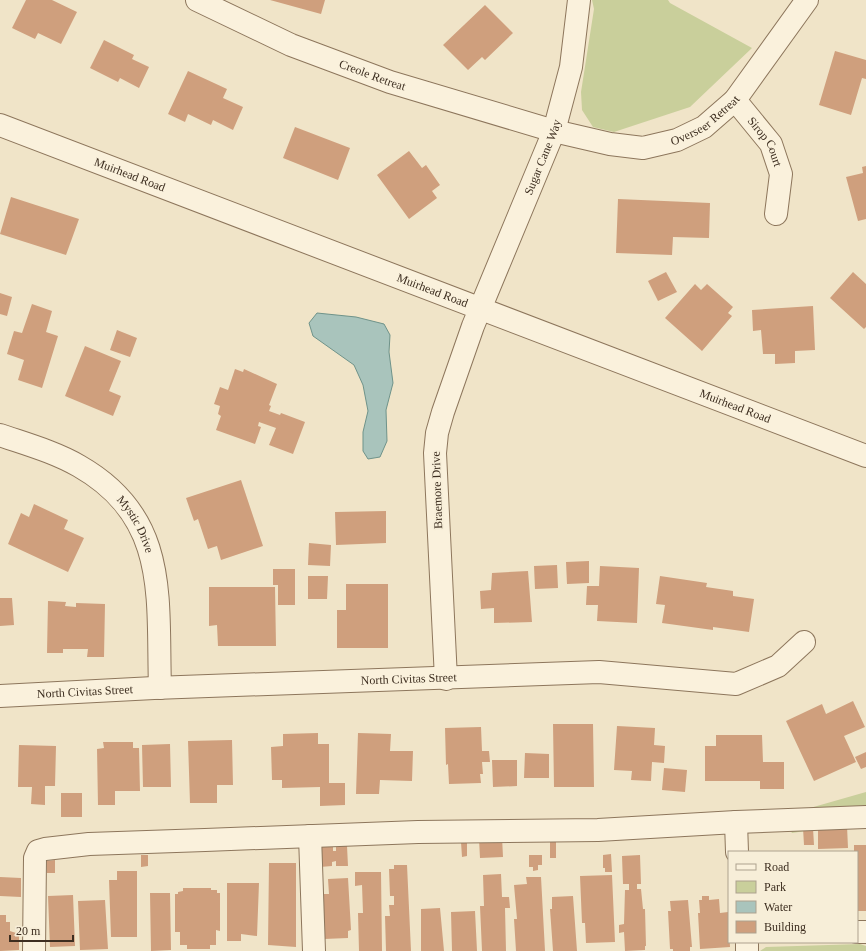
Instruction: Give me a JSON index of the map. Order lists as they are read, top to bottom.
{
  "streets": {
    "street": [
      "Creole Retreat",
      "Overseer Retreat",
      "Sirop Court",
      "Sugar Cane Way",
      "Muirhead Road",
      "Braemore Drive",
      "Mystic Drive",
      "North Civitas Street"
    ]
  },
  "crossings": [
    ["Creole Retreat", "Overseer Retreat"],
    ["Creole Retreat", "Sugar Cane Way"],
    ["Overseer Retreat", "Sirop Court"],
    ["Overseer Retreat", "Sugar Cane Way"],
    ["Sugar Cane Way", "Muirhead Road"],
    ["Sugar Cane Way", "Braemore Drive"],
    ["Muirhead Road", "Braemore Drive"],
    ["Braemore Drive", "North Civitas Street"],
    ["Mystic Drive", "North Civitas Street"]
  ],
  "legend": [
    "Road",
    "Park",
    "Water",
    "Building"
  ],
  "scale_bar": "20 m"
}
